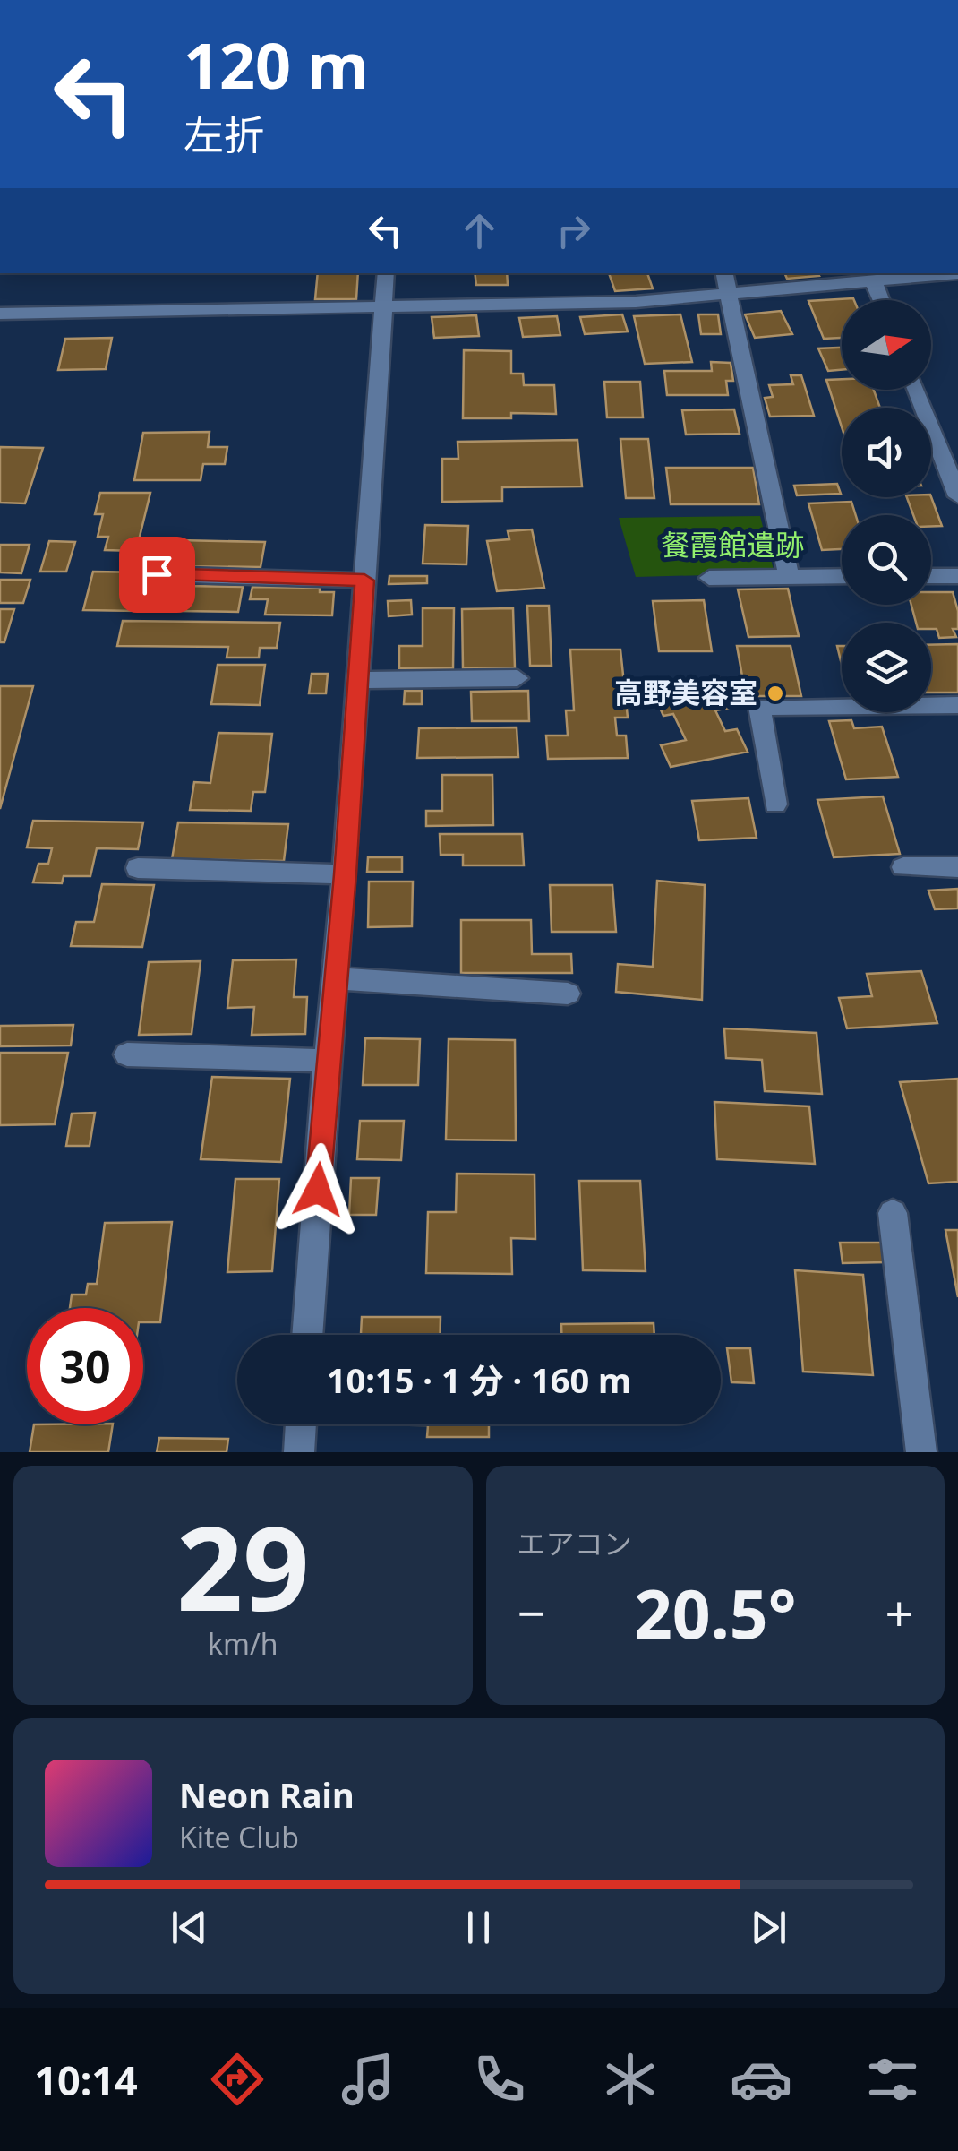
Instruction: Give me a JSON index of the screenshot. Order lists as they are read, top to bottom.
{
  "parks": ["餐霞館遺跡"],
  "places": ["高野美容室"],
  "north": "right",
  "page": {
    "turn": ["120 m", "左折"],
    "limit": "30",
    "trip": "10:15 · 1 分 · 160 m",
    "tile": [
      ["29", "km/h"],
      "エアコン"
    ],
    "heat": ["−", "20.5°", "+"],
    "song": ["Neon Rain", "Kite Club"],
    "tabs": "10:14"
  }
}
